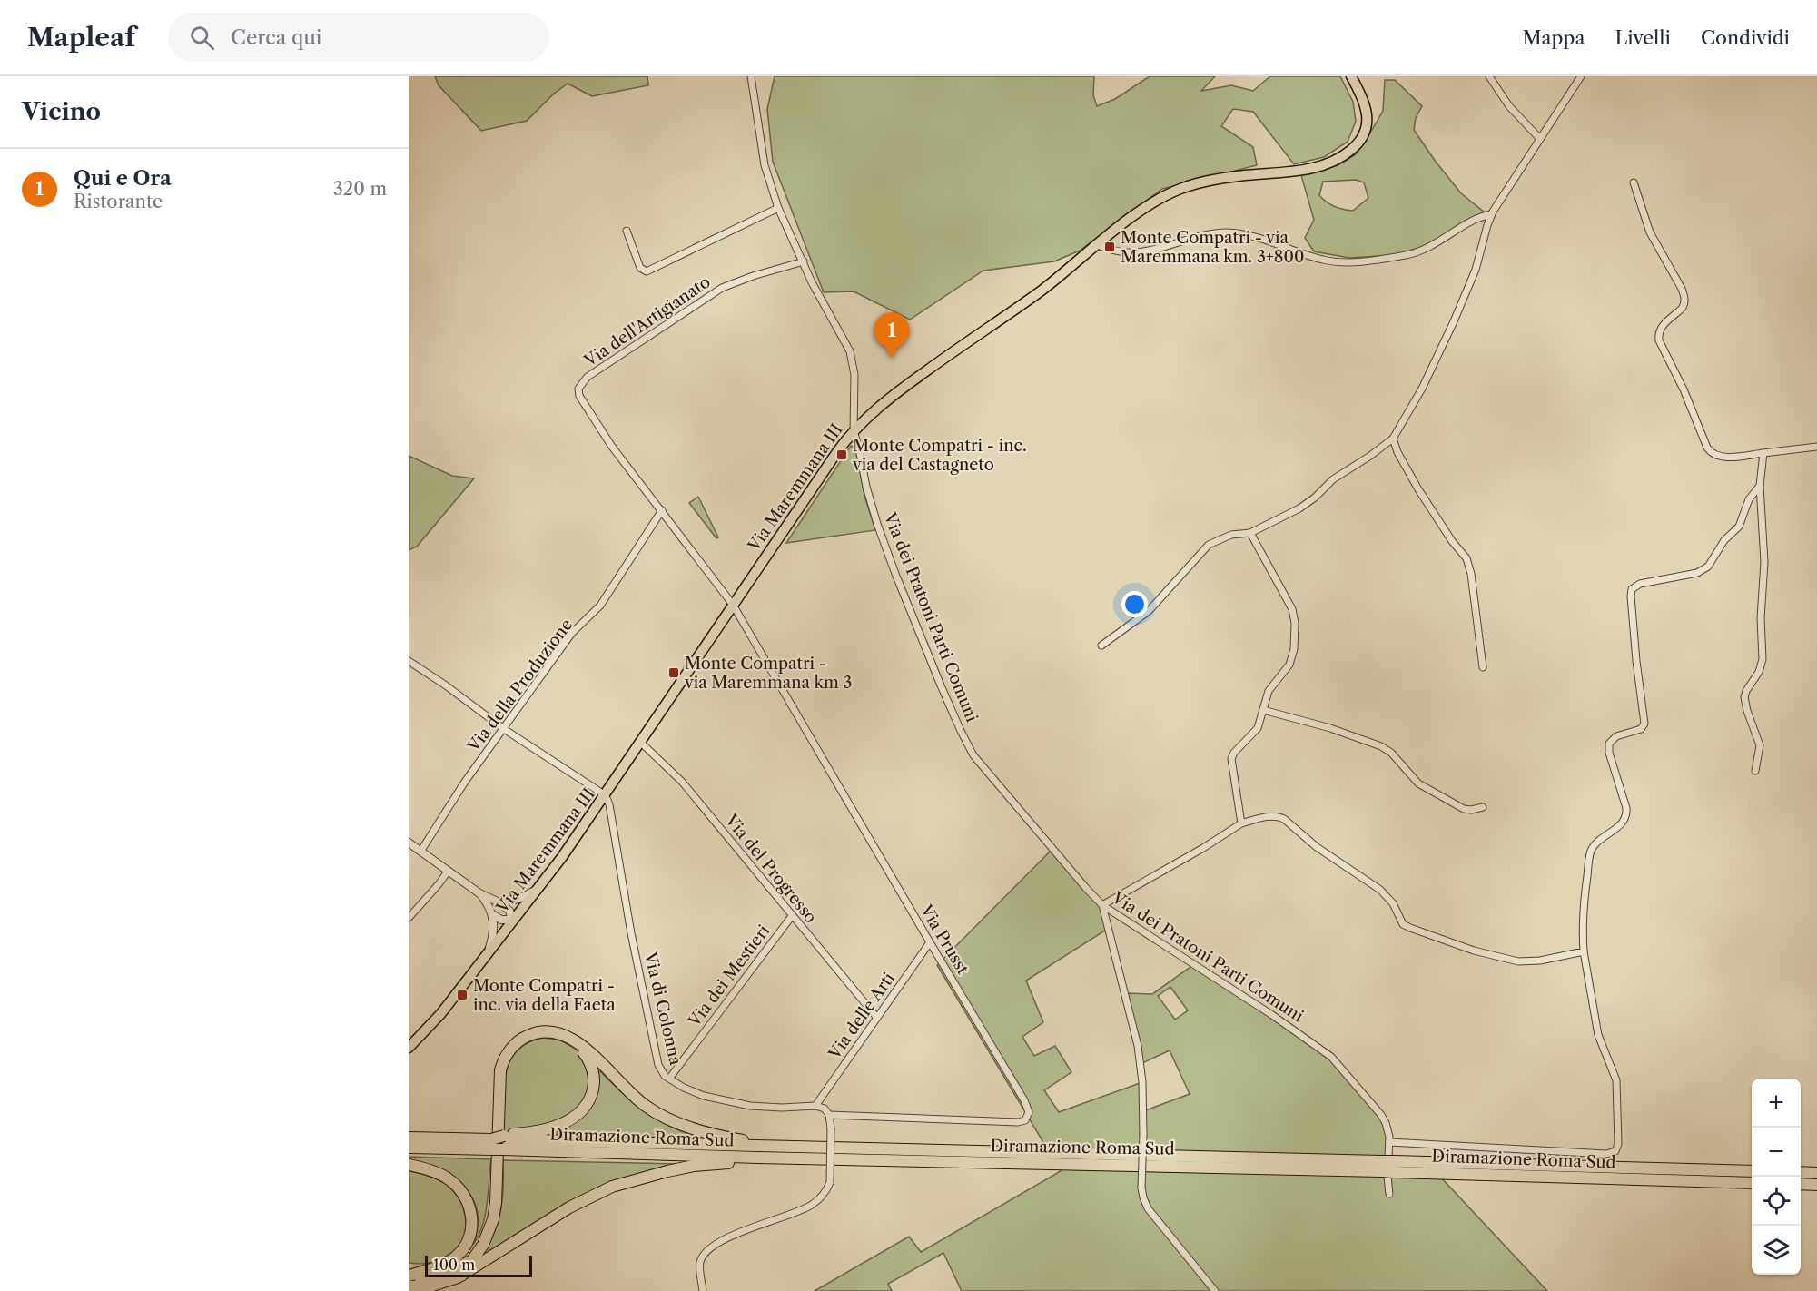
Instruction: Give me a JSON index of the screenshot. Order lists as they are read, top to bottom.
{
  "streets": {
    "highway": ["Diramazione Roma Sud"],
    "main road": ["Via Maremmana III"],
    "street": [
      "Via dell'Artigianato",
      "Via dei Pratoni Parti Comuni",
      "Via della Produzione",
      "Via del Progresso",
      "Via Prusst",
      "Via dei Mestieri",
      "Via di Colonna",
      "Via delle Arti"
    ]
  },
  "crossings": [
    ["Via dell'Artigianato", "Via Maremmana III"],
    ["Via dell'Artigianato", "Via dei Pratoni Parti Comuni"],
    ["Via dell'Artigianato", "Via della Produzione"],
    ["Via dell'Artigianato", "Via Prusst"],
    ["Via Maremmana III", "Via dei Pratoni Parti Comuni"],
    ["Via Maremmana III", "Via del Progresso"],
    ["Via Maremmana III", "Via Prusst"],
    ["Via Maremmana III", "Via di Colonna"],
    ["Via del Progresso", "Via dei Mestieri"],
    ["Via del Progresso", "Via delle Arti"],
    ["Via Prusst", "Via delle Arti"],
    ["Via dei Mestieri", "Via di Colonna"],
    ["Via di Colonna", "Via delle Arti"]
  ],
  "places": {
    "transit": [
      "Monte Compatri - via Maremmana km. 3+800",
      "Monte Compatri - inc. via del Castagneto",
      "Monte Compatri - via Maremmana km 3",
      "Monte Compatri - inc. via della Faeta"
    ]
  },
  "scale_bar": "100 m",
  "page": {
    "header": "Mapleaf",
    "search": "Cerca qui",
    "nav": ["Mappa", "Livelli", "Condividi"],
    "heading": "Vicino",
    "list": [
      {
        "mark": "1",
        "name": "Qui e Ora",
        "note": "Ristorante",
        "value": "320 m"
      }
    ],
    "pins": "1",
    "map_buttons": ["+", "−"],
    "scale": "100 m"
  }
}
